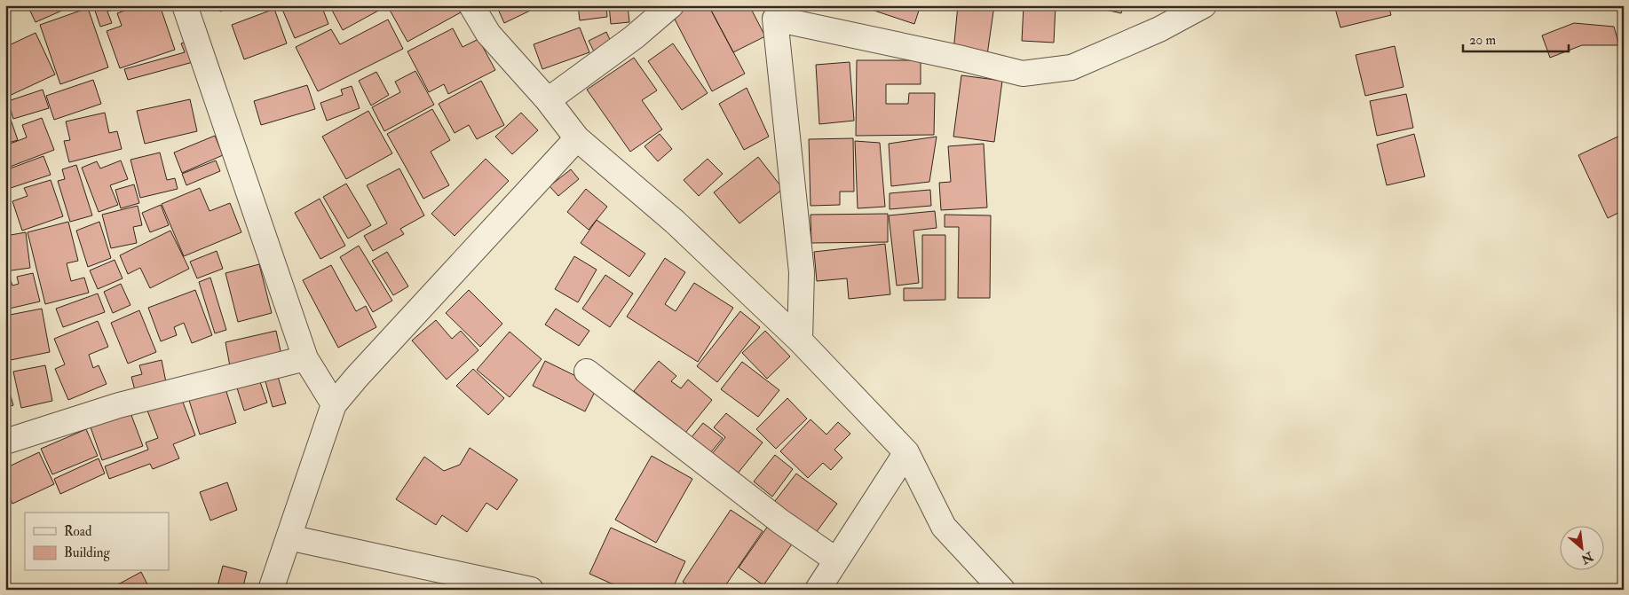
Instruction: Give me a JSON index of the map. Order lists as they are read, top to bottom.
{
  "legend": ["Road", "Building"],
  "scale_bar": "20 m",
  "north": "bottom right"
}
